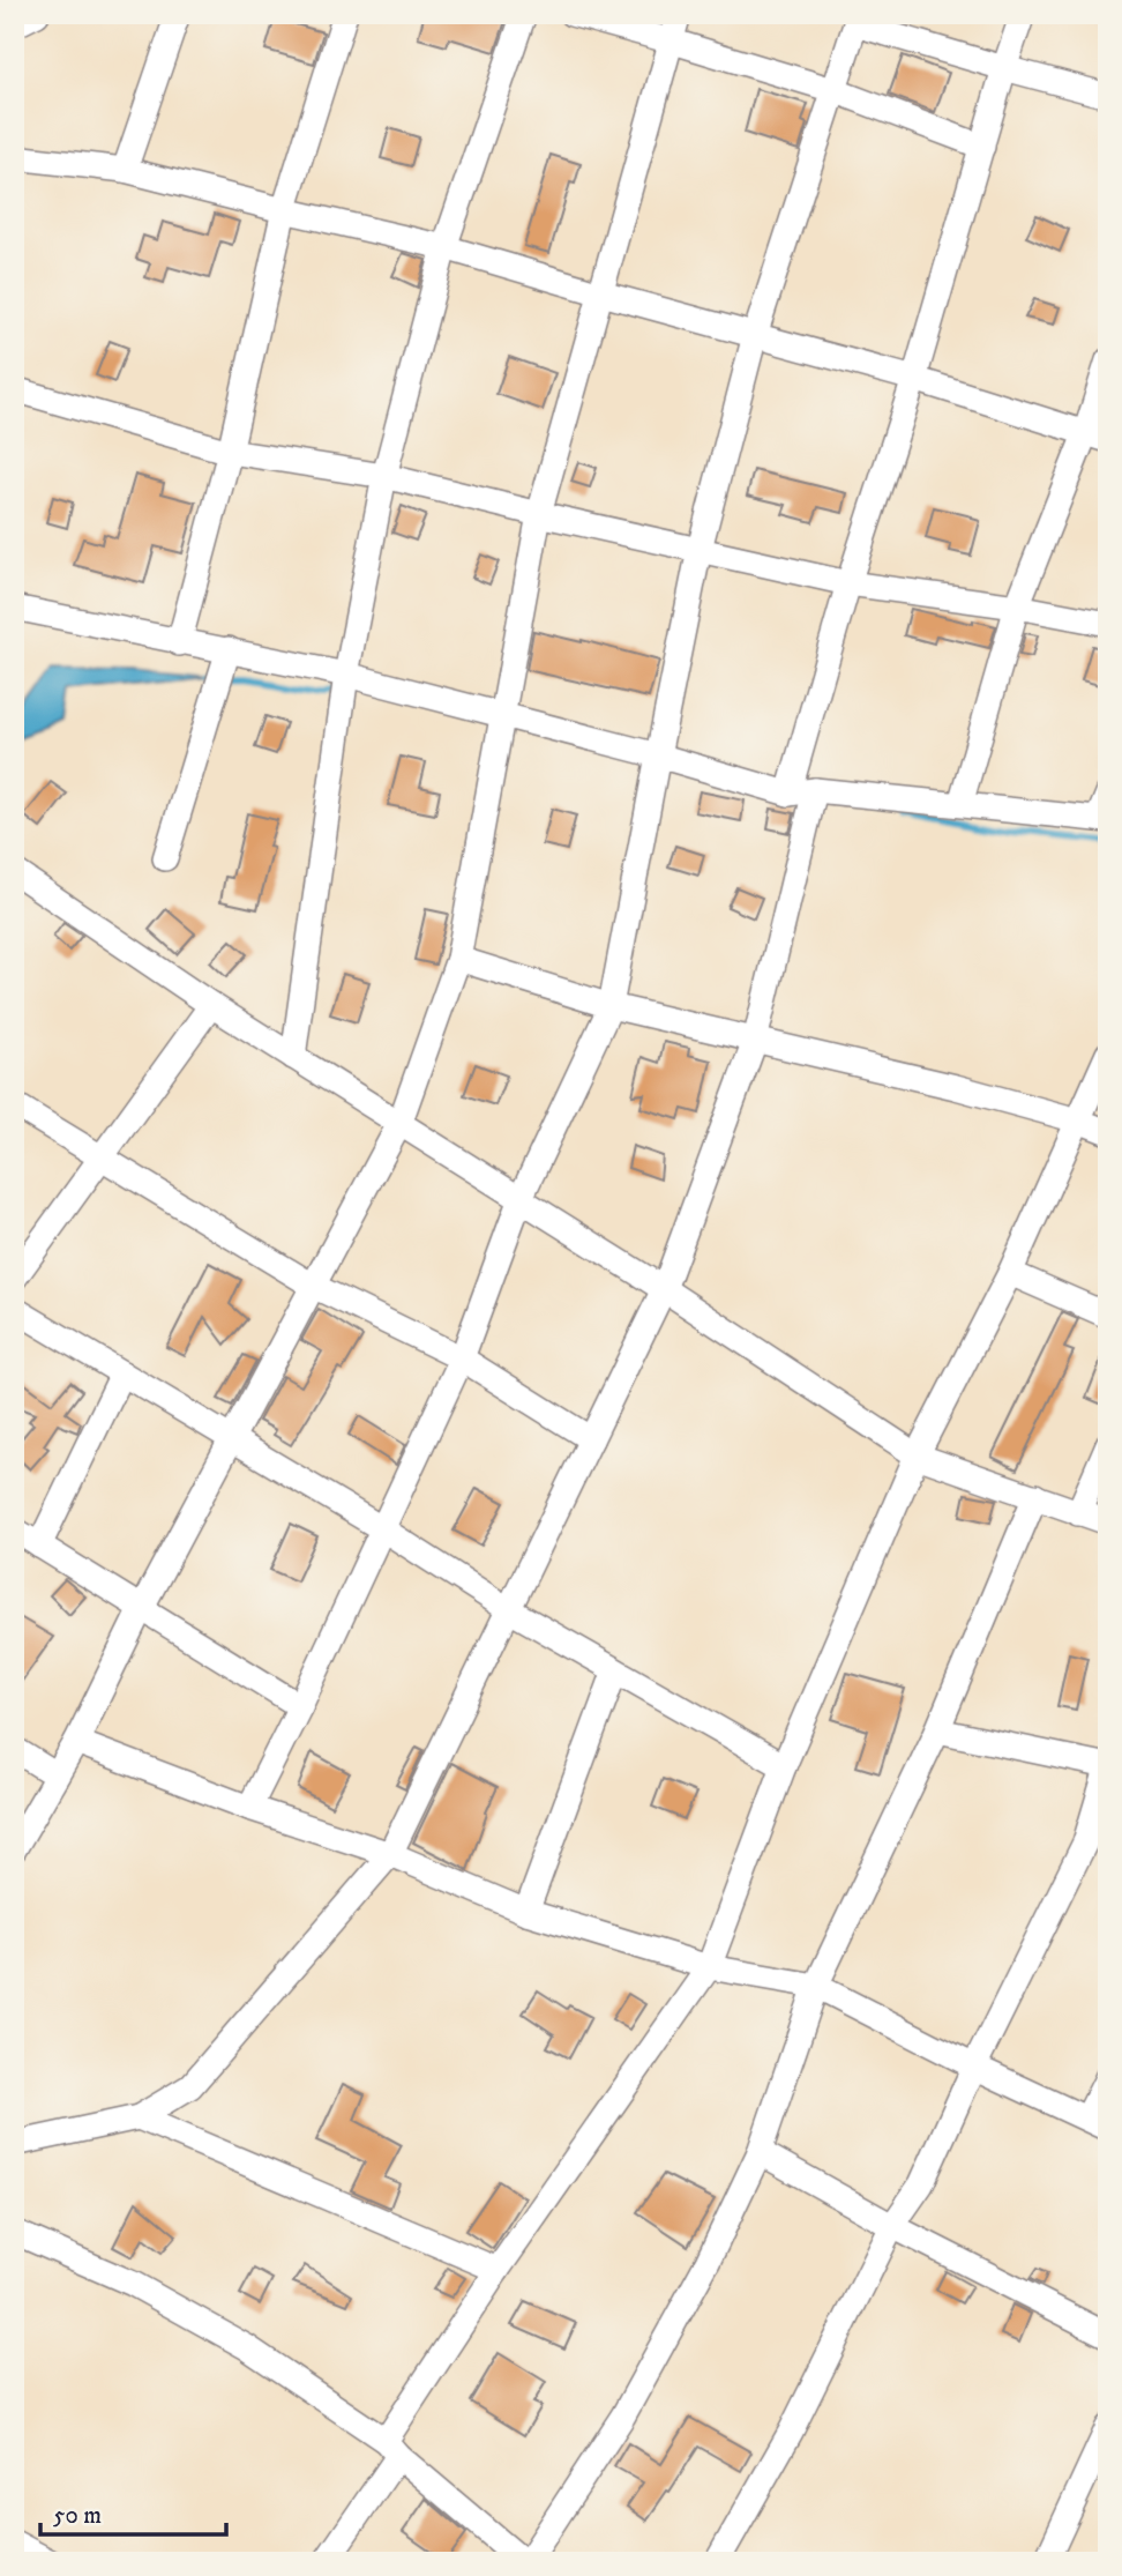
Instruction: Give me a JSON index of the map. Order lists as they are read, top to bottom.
{
  "scale_bar": "50 m"
}
